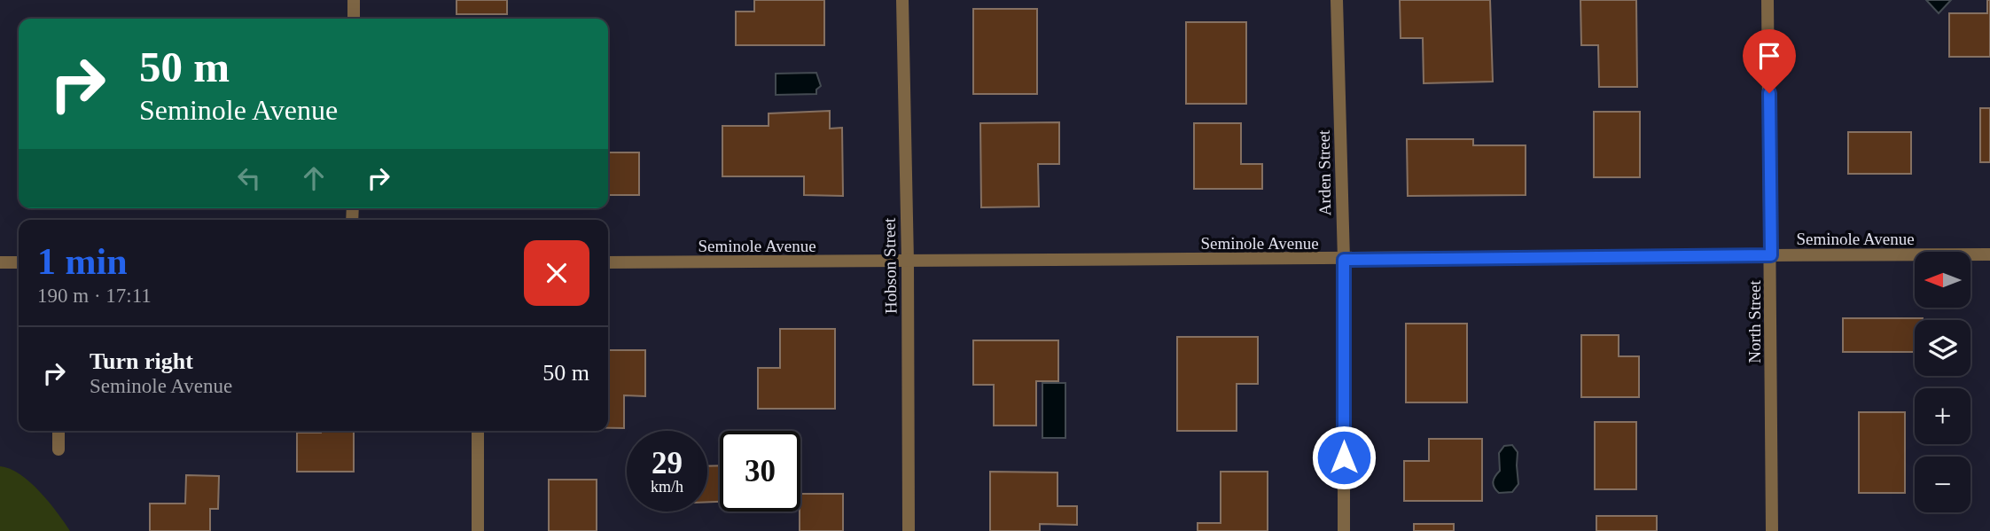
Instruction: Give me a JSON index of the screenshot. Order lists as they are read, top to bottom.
{
  "streets": {
    "street": [
      "Arden Street",
      "Seminole Avenue",
      "Hobson Street",
      "North Street"
    ]
  },
  "crossings": [
    ["Arden Street", "Seminole Avenue"],
    ["Seminole Avenue", "Hobson Street"],
    ["Seminole Avenue", "North Street"]
  ],
  "north": "left",
  "page": {
    "turn": ["50 m", "Seminole Avenue"],
    "heading": ["1 min", "190 m · 17:11"],
    "map_buttons": ["+", "−"],
    "list": [
      {
        "name": "Turn right",
        "note": "Seminole Avenue",
        "value": "50 m"
      }
    ],
    "speed": "29 km/h",
    "limit": "30"
  }
}
